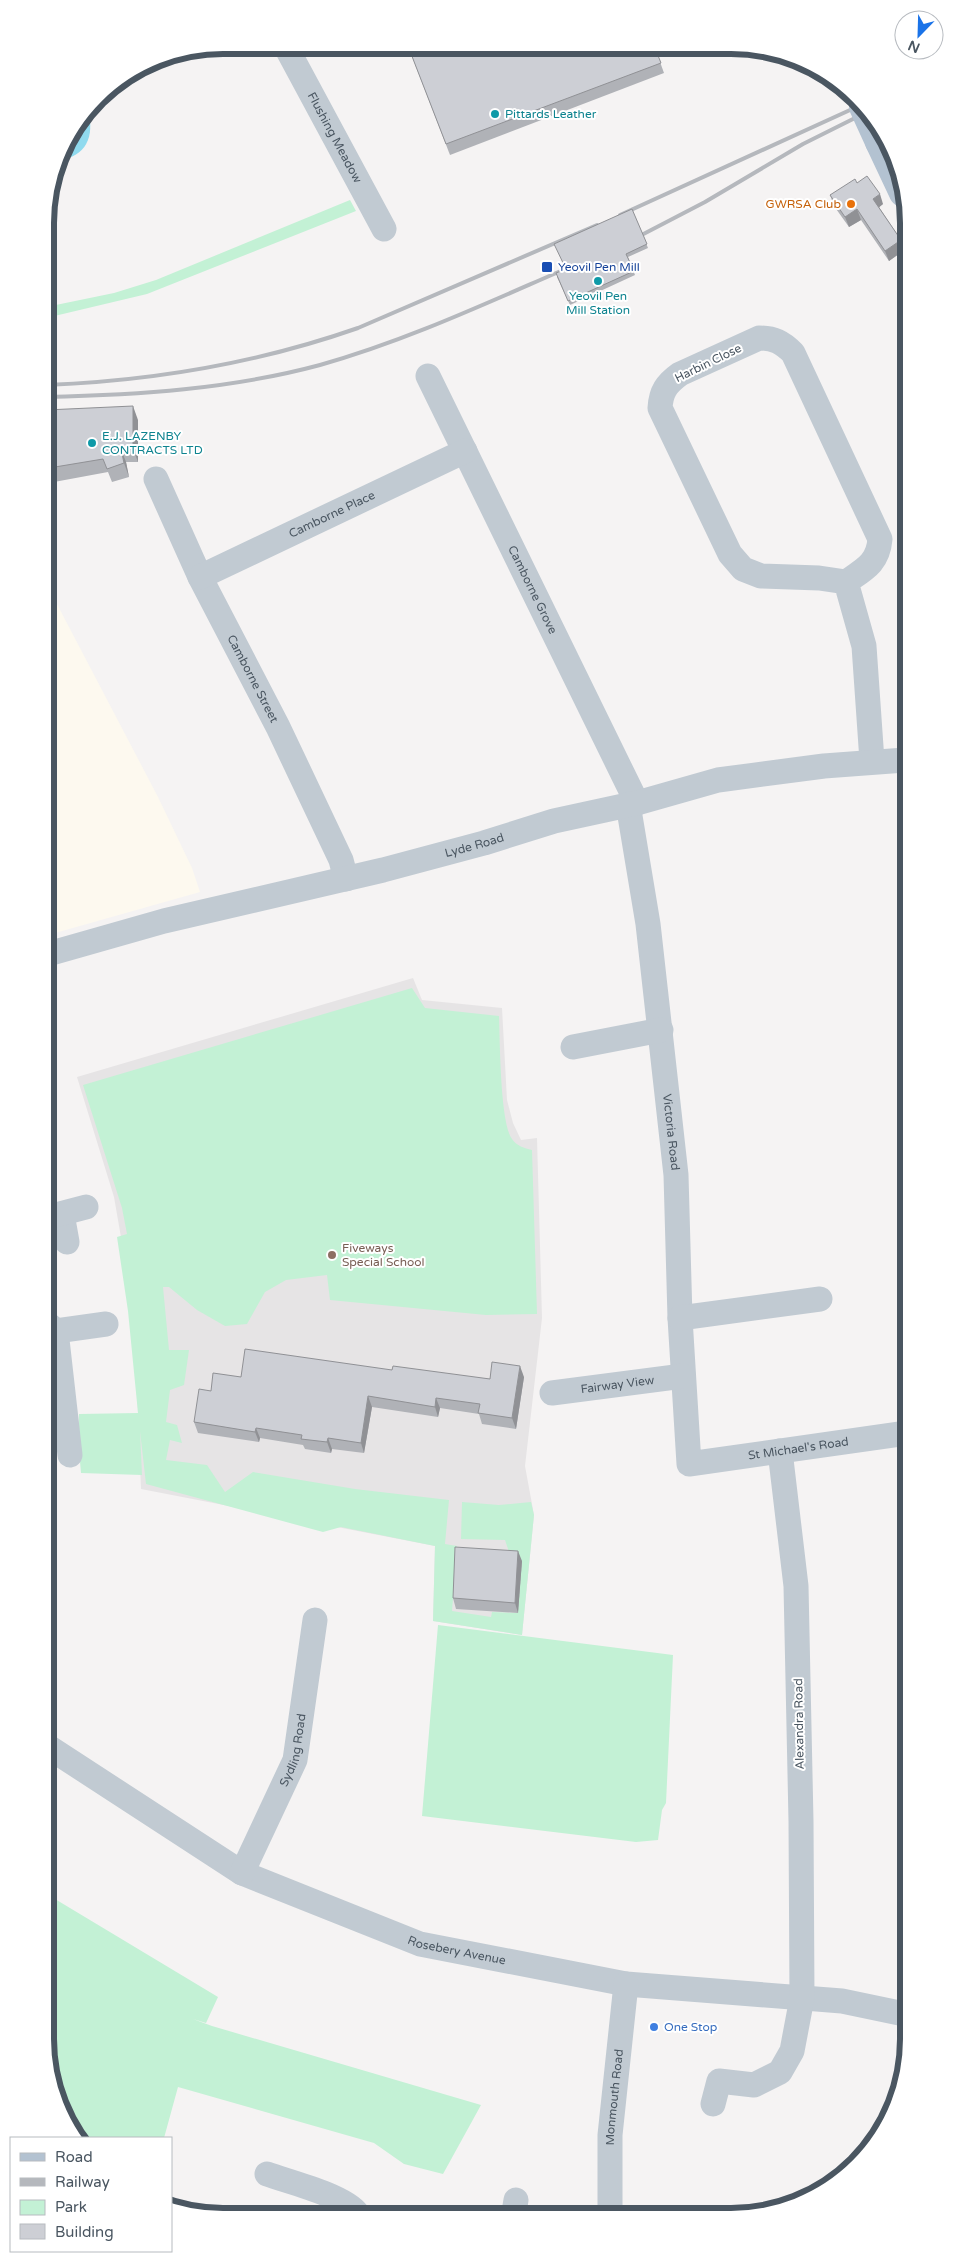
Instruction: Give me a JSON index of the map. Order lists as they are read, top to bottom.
{
  "streets": {
    "street": [
      "Flushing Meadow",
      "Harbin Close",
      "Camborne Place",
      "Camborne Grove",
      "Camborne Street",
      "Lyde Road",
      "Victoria Road",
      "Fairway View",
      "St Michael's Road",
      "Alexandra Road",
      "Sydling Road",
      "Rosebery Avenue",
      "Monmouth Road"
    ]
  },
  "crossings": [
    ["Camborne Place", "Camborne Grove"],
    ["Camborne Place", "Camborne Street"],
    ["Camborne Grove", "Lyde Road"],
    ["Camborne Grove", "Victoria Road"],
    ["Camborne Street", "Lyde Road"],
    ["Lyde Road", "Victoria Road"],
    ["Victoria Road", "Fairway View"],
    ["Victoria Road", "St Michael's Road"],
    ["St Michael's Road", "Alexandra Road"],
    ["Alexandra Road", "Rosebery Avenue"],
    ["Sydling Road", "Rosebery Avenue"],
    ["Rosebery Avenue", "Monmouth Road"]
  ],
  "places": {
    "other": [
      "Pittards Leather",
      "GWRSA Club",
      "Yeovil Pen Mill Station",
      "E.J. LAZENBY CONTRACTS LTD",
      "Fiveways Special School",
      "One Stop"
    ],
    "transit": ["Yeovil Pen Mill"]
  },
  "legend": [
    "Road",
    "Railway",
    "Park",
    "Building"
  ],
  "north": "bottom left"
}
